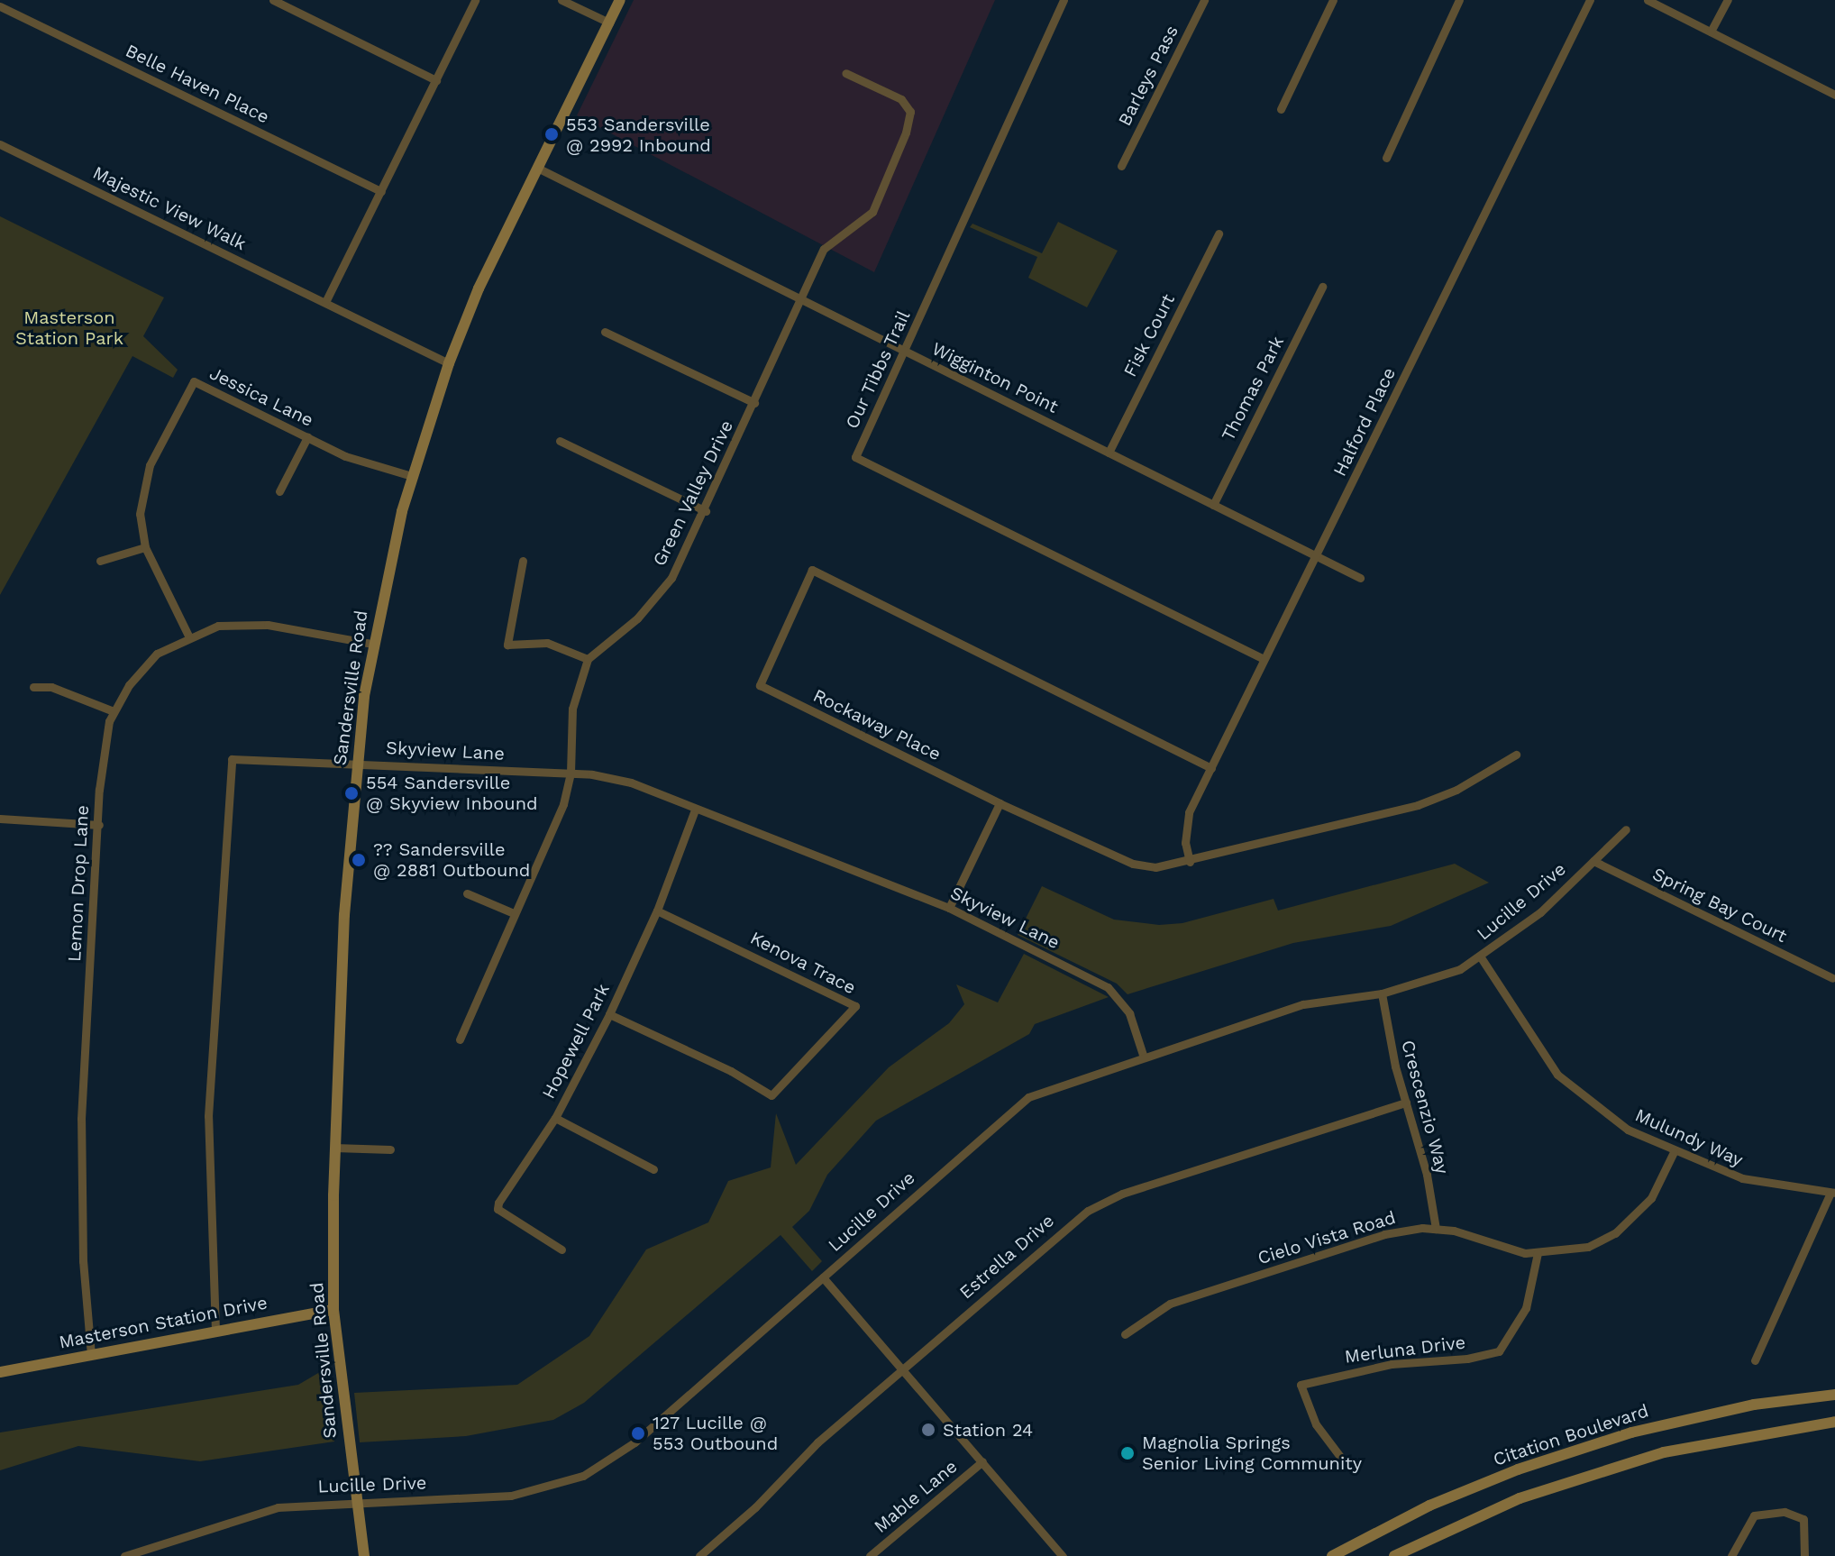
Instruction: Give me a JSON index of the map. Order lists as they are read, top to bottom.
{
  "streets": {
    "street": [
      "Barleys Pass",
      "Belle Haven Place",
      "Majestic View Walk",
      "Fisk Court",
      "Our Tibbs Trail",
      "Wigginton Point",
      "Thomas Park",
      "Jessica Lane",
      "Halford Place",
      "Green Valley Drive",
      "Sandersville Road",
      "Rockaway Place",
      "Skyview Lane",
      "Lemon Drop Lane",
      "Lucille Drive",
      "Spring Bay Court",
      "Kenova Trace",
      "Hopewell Park",
      "Crescenzio Way",
      "Mulundy Way",
      "Cielo Vista Road",
      "Estrella Drive",
      "Masterson Station Drive",
      "Merluna Drive",
      "Citation Boulevard",
      "Mable Lane"
    ]
  },
  "crossings": [
    ["Majestic View Walk", "Sandersville Road"],
    ["Fisk Court", "Wigginton Point"],
    ["Our Tibbs Trail", "Wigginton Point"],
    ["Our Tibbs Trail", "Halford Place"],
    ["Wigginton Point", "Thomas Park"],
    ["Wigginton Point", "Halford Place"],
    ["Wigginton Point", "Green Valley Drive"],
    ["Wigginton Point", "Sandersville Road"],
    ["Jessica Lane", "Sandersville Road"],
    ["Jessica Lane", "Lemon Drop Lane"],
    ["Halford Place", "Rockaway Place"],
    ["Sandersville Road", "Skyview Lane"],
    ["Sandersville Road", "Lemon Drop Lane"],
    ["Sandersville Road", "Lucille Drive"],
    ["Sandersville Road", "Masterson Station Drive"],
    ["Skyview Lane", "Lucille Drive"],
    ["Skyview Lane", "Hopewell Park"],
    ["Skyview Lane", "Masterson Station Drive"],
    ["Lemon Drop Lane", "Masterson Station Drive"],
    ["Lucille Drive", "Spring Bay Court"],
    ["Lucille Drive", "Crescenzio Way"],
    ["Lucille Drive", "Mulundy Way"],
    ["Kenova Trace", "Hopewell Park"],
    ["Crescenzio Way", "Cielo Vista Road"],
    ["Crescenzio Way", "Estrella Drive"],
    ["Mulundy Way", "Cielo Vista Road"],
    ["Cielo Vista Road", "Merluna Drive"]
  ],
  "parks": ["Masterson Station Park"],
  "places": [
    "553 Sandersville @ 2992 Inbound",
    "554 Sandersville @ Skyview Inbound",
    "?? Sandersville @ 2881 Outbound",
    "Station 24",
    "127 Lucille @ 553 Outbound",
    "Magnolia Springs Senior Living Community"
  ]
}
